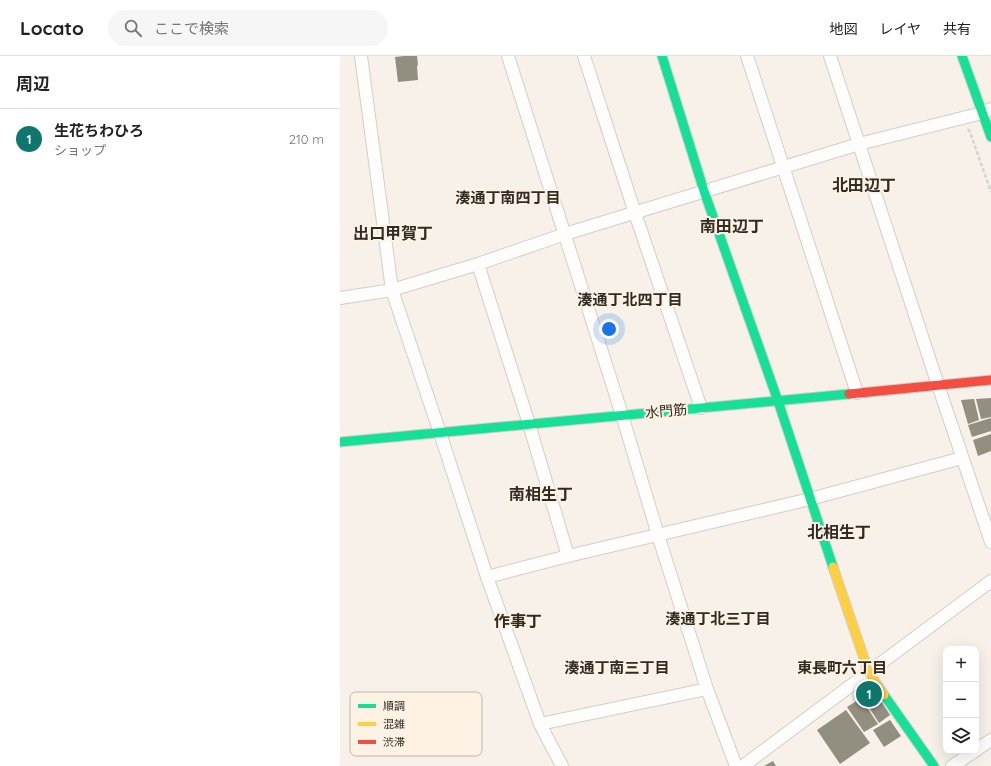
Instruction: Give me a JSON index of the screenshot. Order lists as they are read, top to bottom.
{
  "streets": {
    "street": ["水門筋"]
  },
  "districts": [
    "北田辺丁",
    "湊通丁南四丁目",
    "南田辺丁",
    "出口甲賀丁",
    "湊通丁北四丁目",
    "南相生丁",
    "北相生丁",
    "湊通丁北三丁目",
    "作事丁",
    "湊通丁南三丁目",
    "東長町六丁目"
  ],
  "legend": ["順調", "混雑", "渋滞"],
  "page": {
    "header": "Locato",
    "search": "ここで検索",
    "nav": ["地図", "レイヤ", "共有"],
    "heading": "周辺",
    "list": [
      {
        "mark": "1",
        "name": "生花ちわひろ",
        "note": "ショップ",
        "value": "210 m"
      }
    ],
    "map_buttons": ["+", "−"],
    "pins": "1"
  }
}
